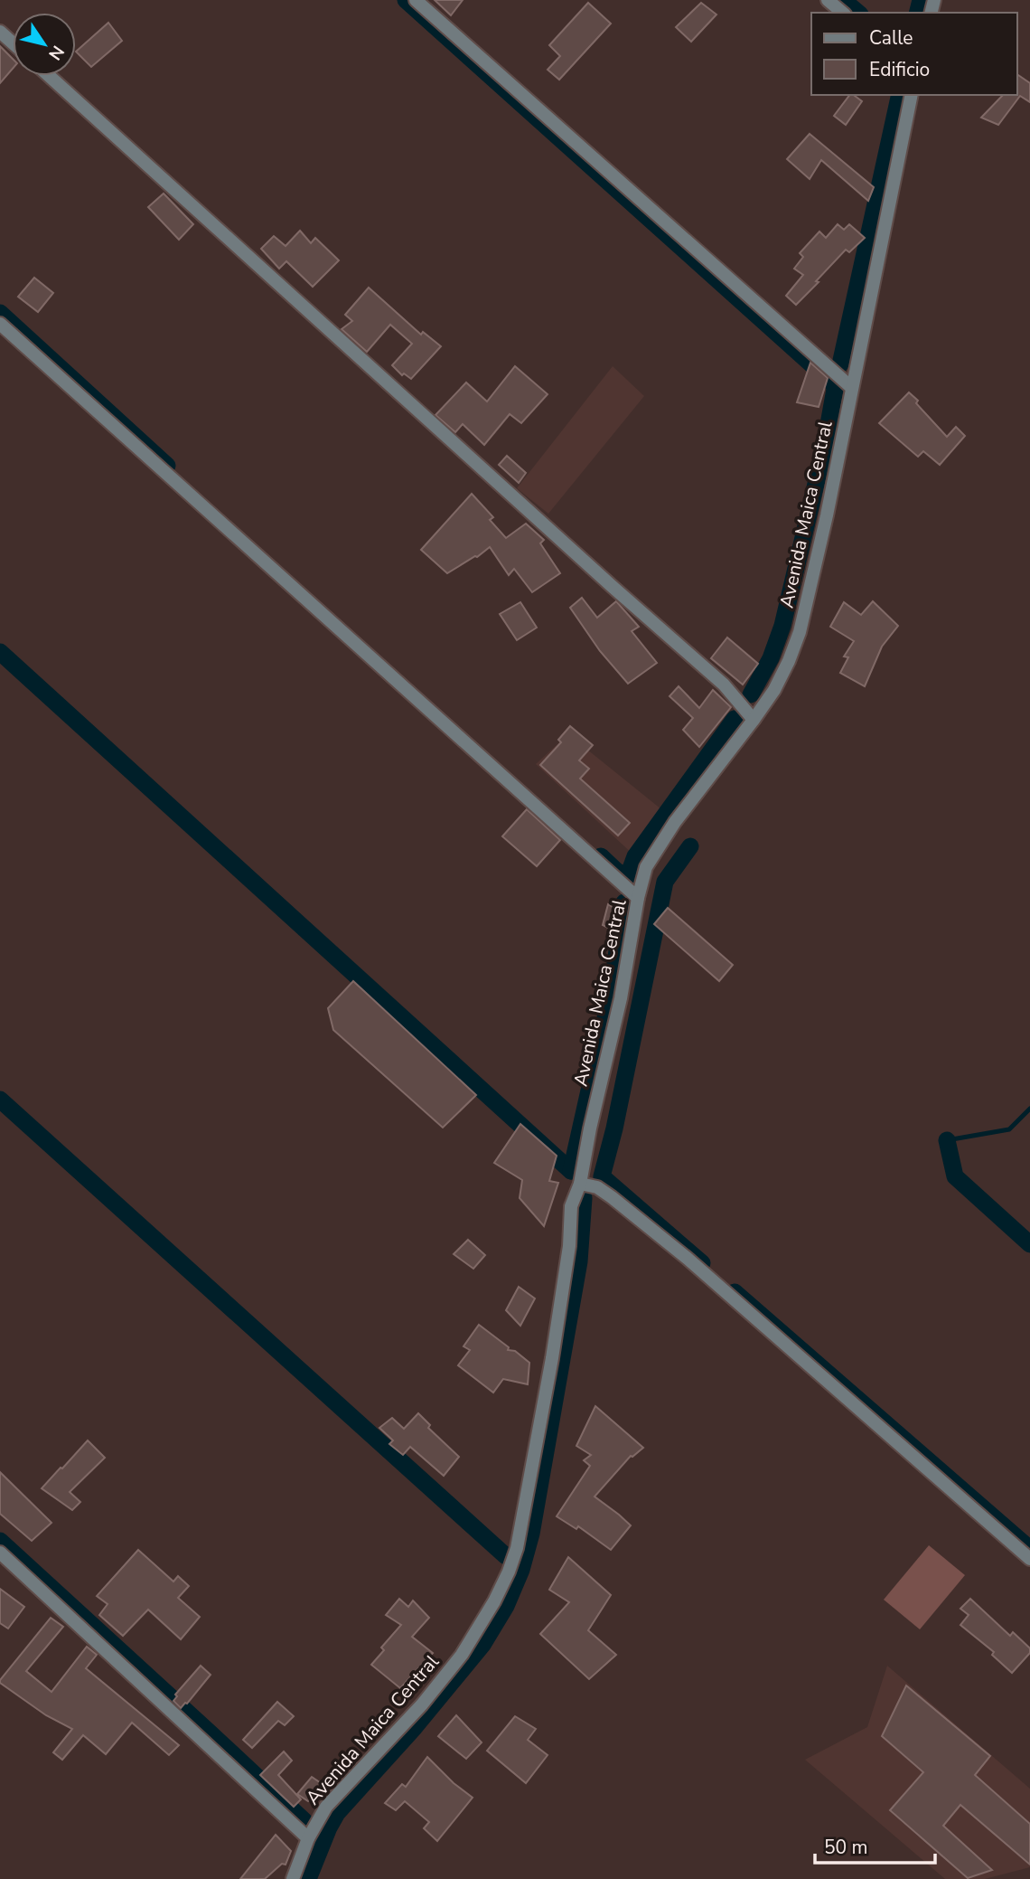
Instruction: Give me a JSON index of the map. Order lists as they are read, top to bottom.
{
  "streets": {
    "street": ["Avenida Maica Central"]
  },
  "legend": ["Calle", "Edificio"],
  "scale_bar": "50 m",
  "north": "bottom right"
}
